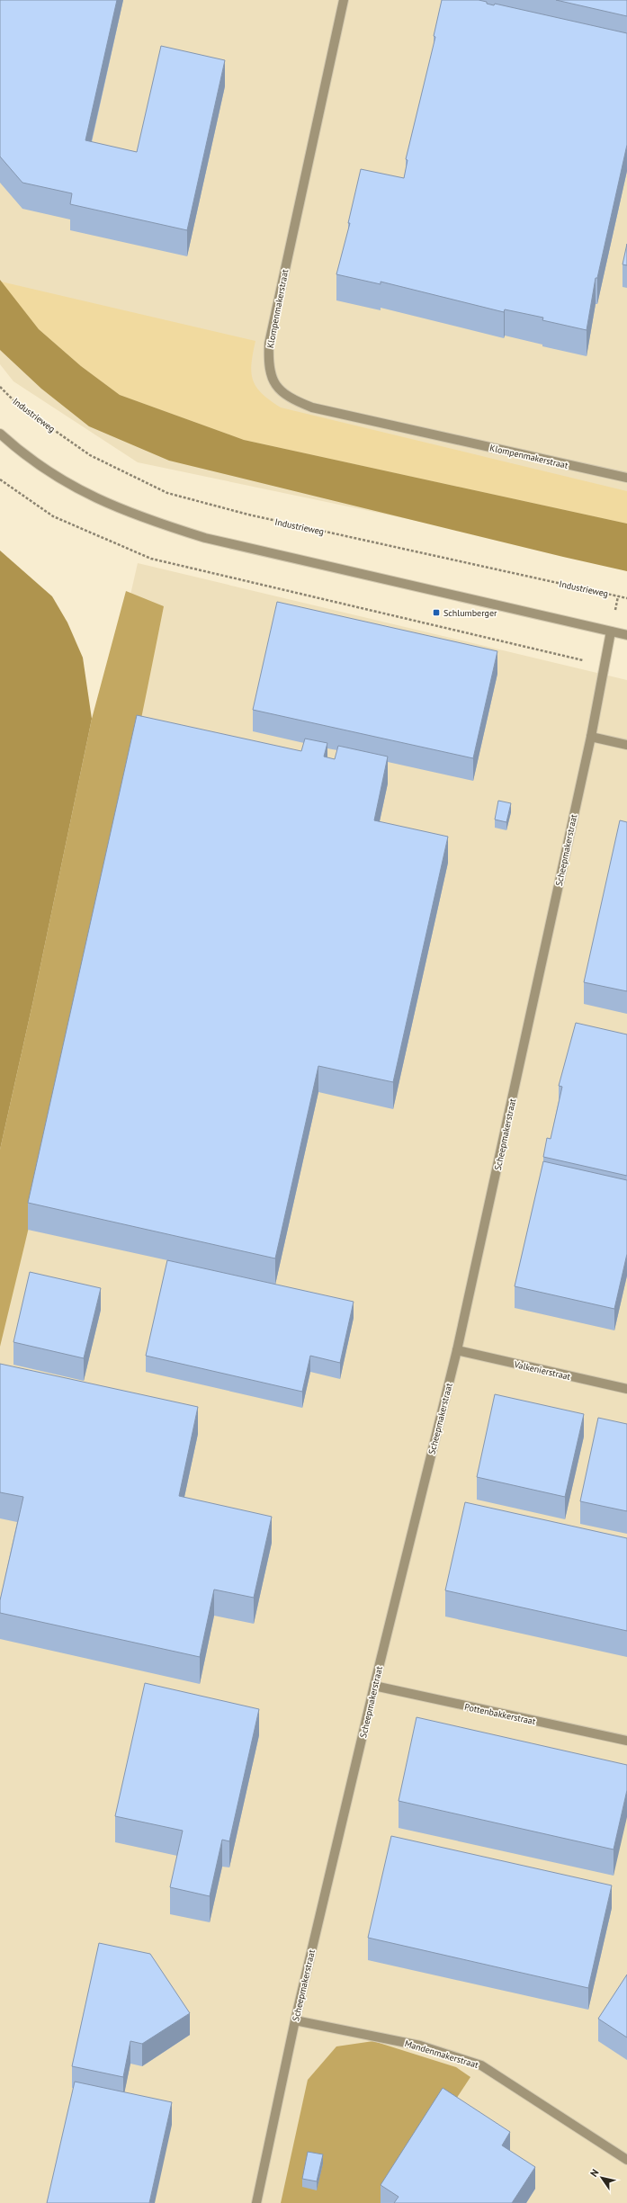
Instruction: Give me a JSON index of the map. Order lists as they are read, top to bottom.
{
  "streets": {
    "street": [
      "Klompenmakerstraat",
      "Scheepmakerstraat",
      "Valkenierstraat",
      "Pottenbakkerstraat",
      "Mandenmakerstraat"
    ],
    "path": ["Industrieweg"]
  },
  "crossings": [
    ["Scheepmakerstraat", "Valkenierstraat"],
    ["Scheepmakerstraat", "Pottenbakkerstraat"],
    ["Scheepmakerstraat", "Mandenmakerstraat"]
  ],
  "places": {
    "transit": ["Schlumberger"]
  },
  "north": "top left"
}
